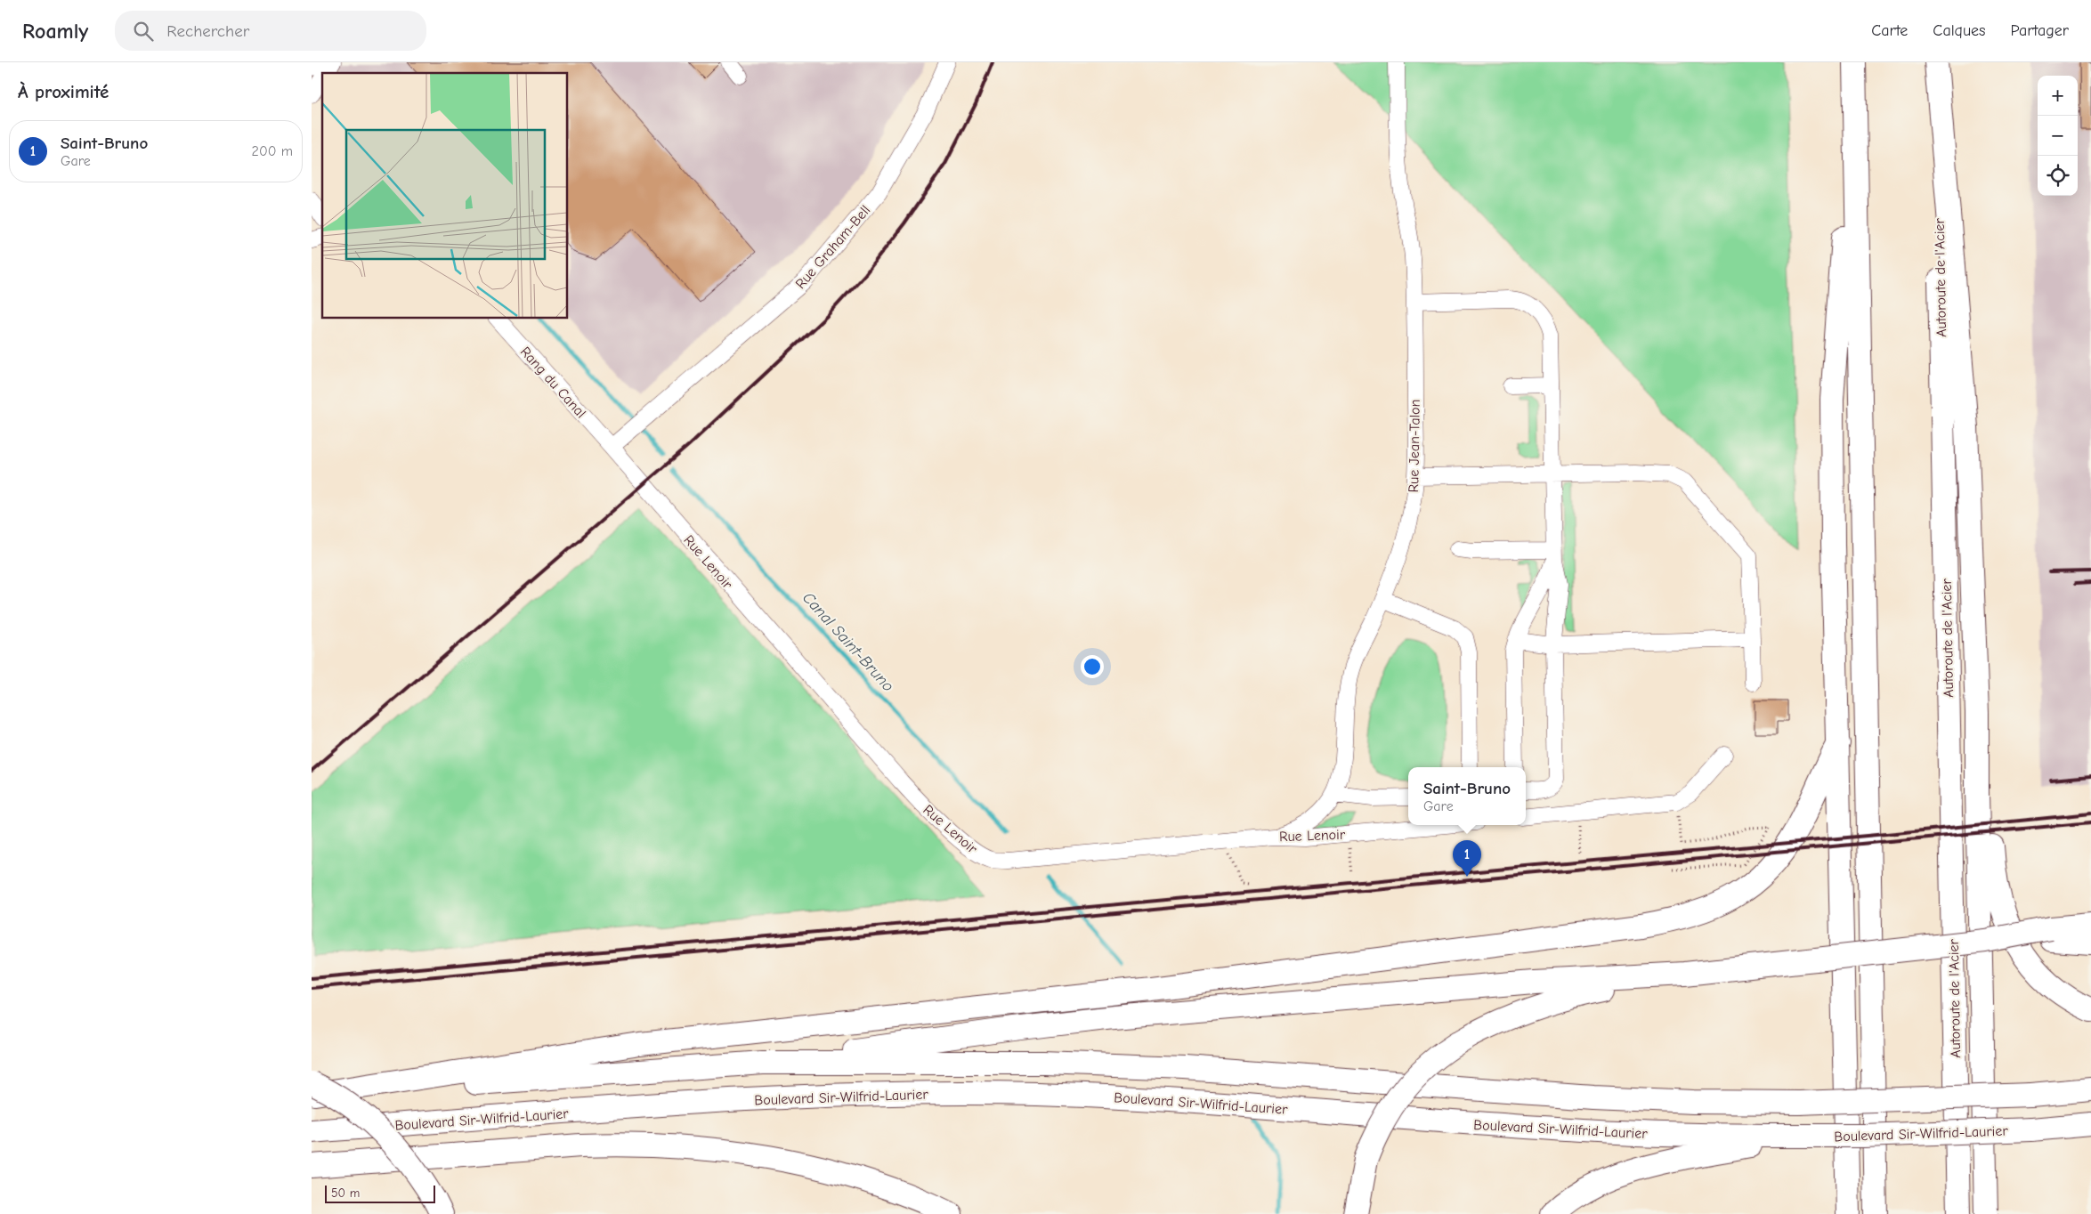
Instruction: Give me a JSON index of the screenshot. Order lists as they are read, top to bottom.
{
  "streets": {
    "highway": ["Autoroute de l'Acier", "Boulevard Sir-Wilfrid-Laurier"],
    "street": [
      "Rue Graham-Bell",
      "Rang du Canal",
      "Rue Jean-Talon",
      "Rue Lenoir"
    ]
  },
  "crossings": [
    ["Rue Graham-Bell", "Rang du Canal"],
    ["Rue Graham-Bell", "Rue Lenoir"],
    ["Rang du Canal", "Rue Lenoir"],
    ["Rue Jean-Talon", "Rue Lenoir"]
  ],
  "water": ["Canal Saint-Bruno"],
  "scale_bar": "50 m",
  "page": {
    "header": "Roamly",
    "search": "Rechercher",
    "nav": ["Carte", "Calques", "Partager"],
    "heading": "À proximité",
    "map_buttons": ["+", "−"],
    "list": [
      {
        "mark": "1",
        "name": "Saint-Bruno",
        "note": "Gare",
        "value": "200 m"
      }
    ],
    "popup": ["Saint-Bruno", "Gare"],
    "pins": "1",
    "scale": "50 m"
  }
}
